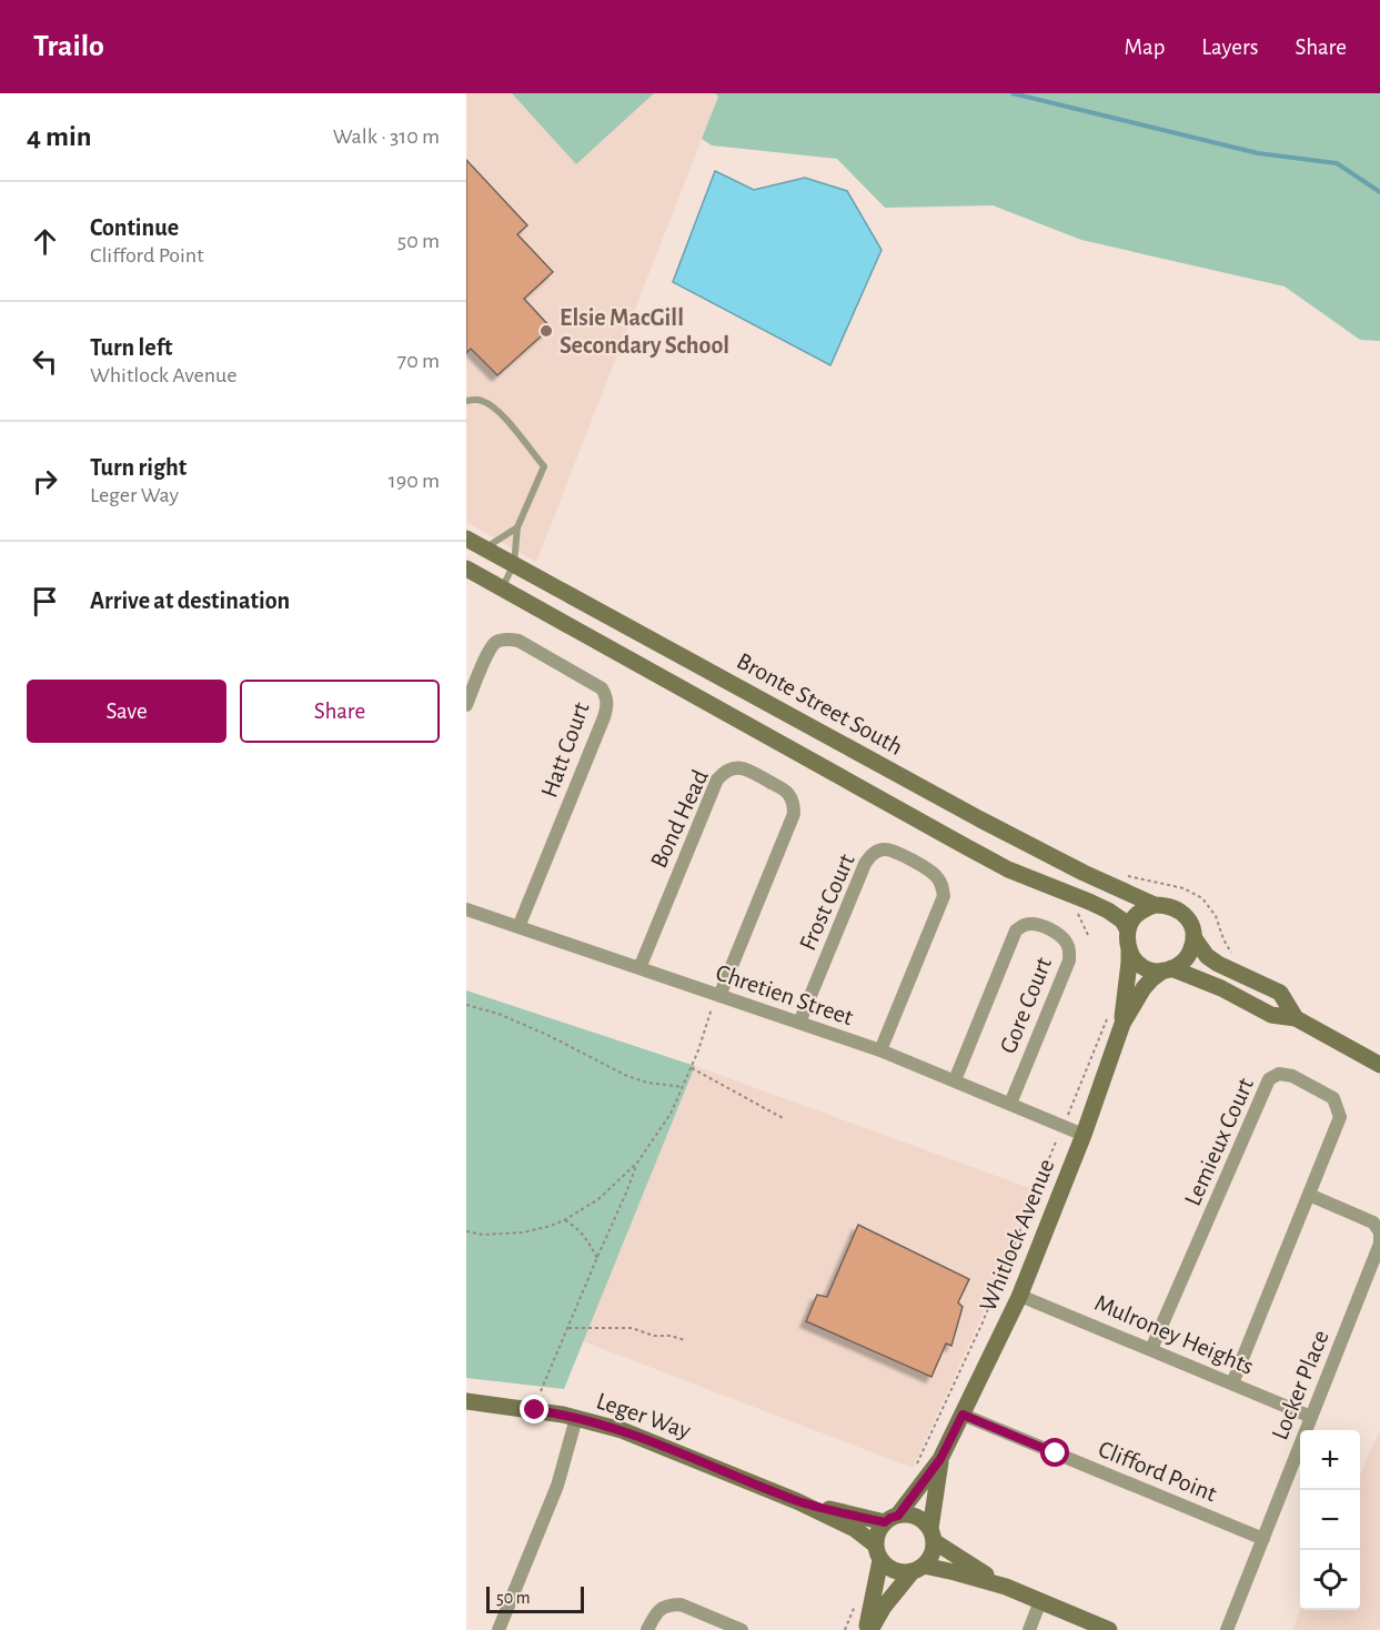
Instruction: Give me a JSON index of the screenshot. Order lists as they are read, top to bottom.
{
  "streets": {
    "main road": ["Bronte Street South", "Whitlock Avenue", "Leger Way"],
    "street": [
      "Hatt Court",
      "Bond Head",
      "Frost Court",
      "Chretien Street",
      "Gore Court",
      "Lemieux Court",
      "Mulroney Heights",
      "Locker Place",
      "Clifford Point"
    ]
  },
  "crossings": [
    ["Bronte Street South", "Whitlock Avenue"],
    ["Hatt Court", "Chretien Street"],
    ["Bond Head", "Chretien Street"],
    ["Frost Court", "Chretien Street"],
    ["Chretien Street", "Gore Court"],
    ["Chretien Street", "Whitlock Avenue"],
    ["Lemieux Court", "Mulroney Heights"],
    ["Lemieux Court", "Locker Place"],
    ["Whitlock Avenue", "Mulroney Heights"],
    ["Whitlock Avenue", "Leger Way"],
    ["Whitlock Avenue", "Clifford Point"],
    ["Mulroney Heights", "Locker Place"],
    ["Locker Place", "Clifford Point"]
  ],
  "places": ["Elsie MacGill Secondary School"],
  "scale_bar": "50 m",
  "page": {
    "header": "Trailo",
    "nav": ["Map", "Layers", "Share"],
    "heading": ["4 min", "Walk · 310 m"],
    "list": [
      ["Continue", "Clifford Point", "50 m"],
      ["Turn left", "Whitlock Avenue", "70 m"],
      ["Turn right", "Leger Way", "190 m"],
      "Arrive at destination"
    ],
    "buttons": ["Save", "Share"],
    "map_buttons": ["+", "−"],
    "scale": "50 m"
  }
}
